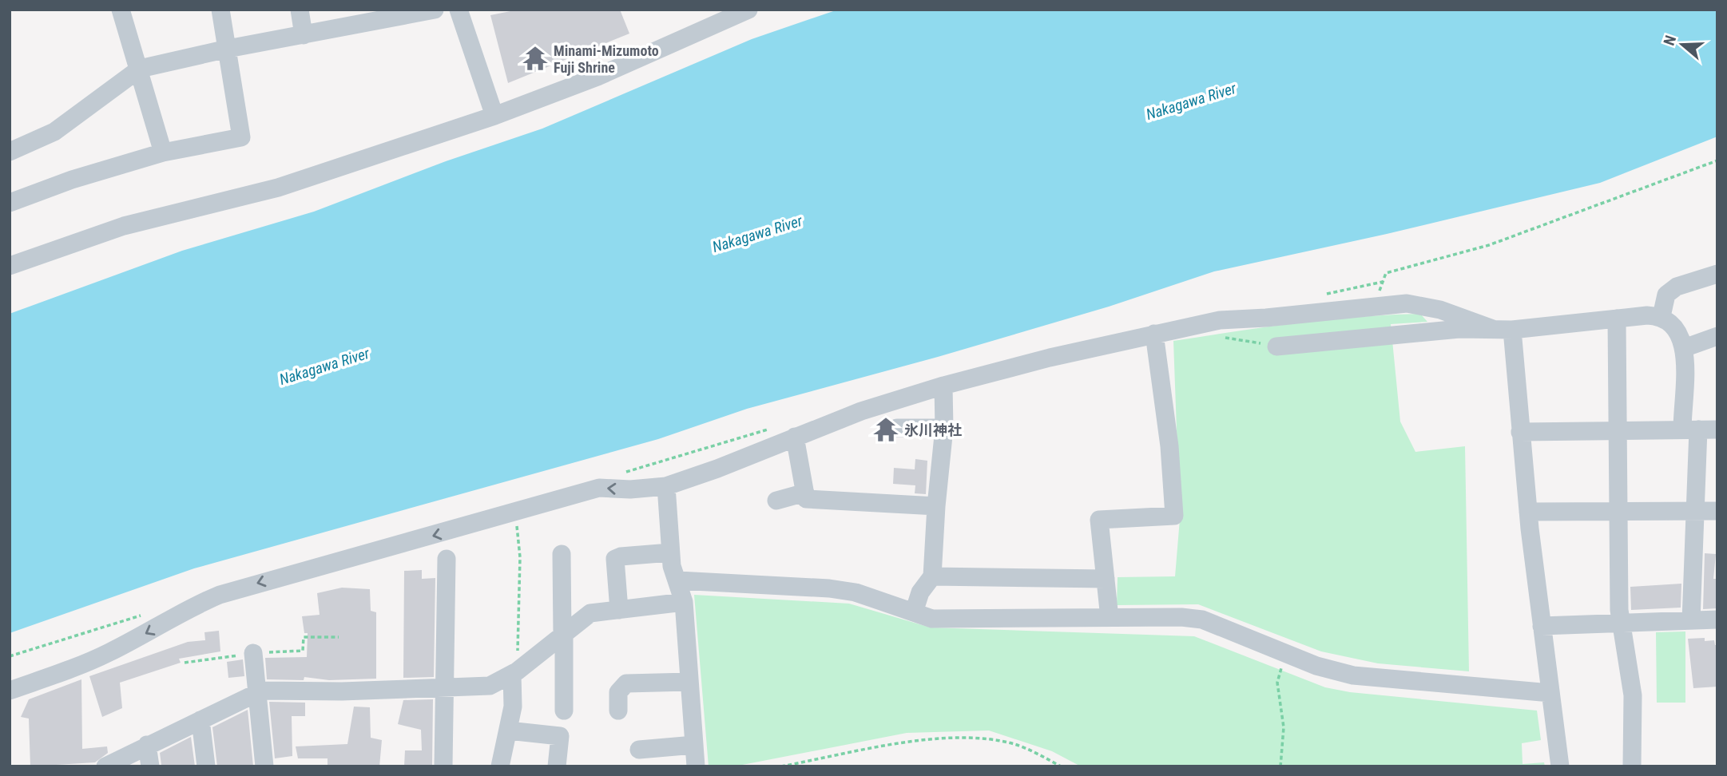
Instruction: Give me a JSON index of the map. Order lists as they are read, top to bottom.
{
  "water": ["Nakagawa River"],
  "places": {
    "temple": ["Minami-Mizumoto Fuji Shrine", "氷川神社"]
  },
  "north": "left"
}
